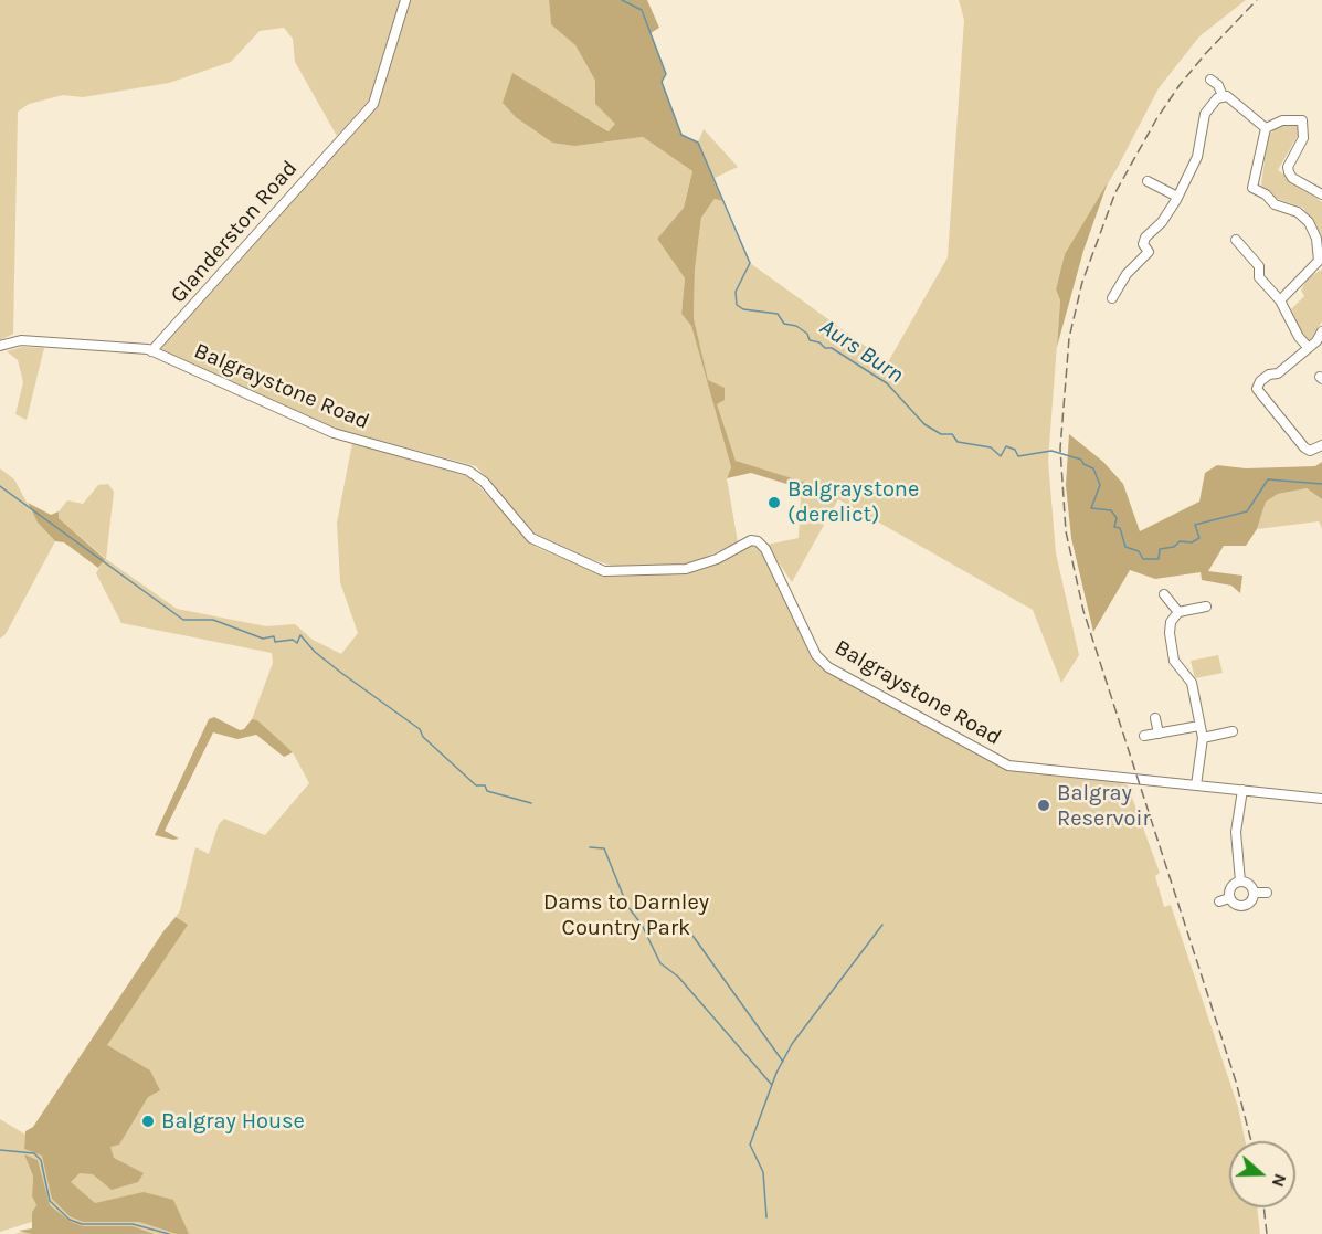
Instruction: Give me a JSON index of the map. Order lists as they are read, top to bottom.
{
  "streets": {
    "street": ["Glanderston Road", "Balgraystone Road"]
  },
  "crossings": [
    ["Glanderston Road", "Balgraystone Road"]
  ],
  "water": ["Aurs Burn"],
  "parks": ["Dams to Darnley Country Park"],
  "places": ["Balgraystone (derelict)", "Balgray Reservoir", "Balgray House"],
  "north": "right"
}
